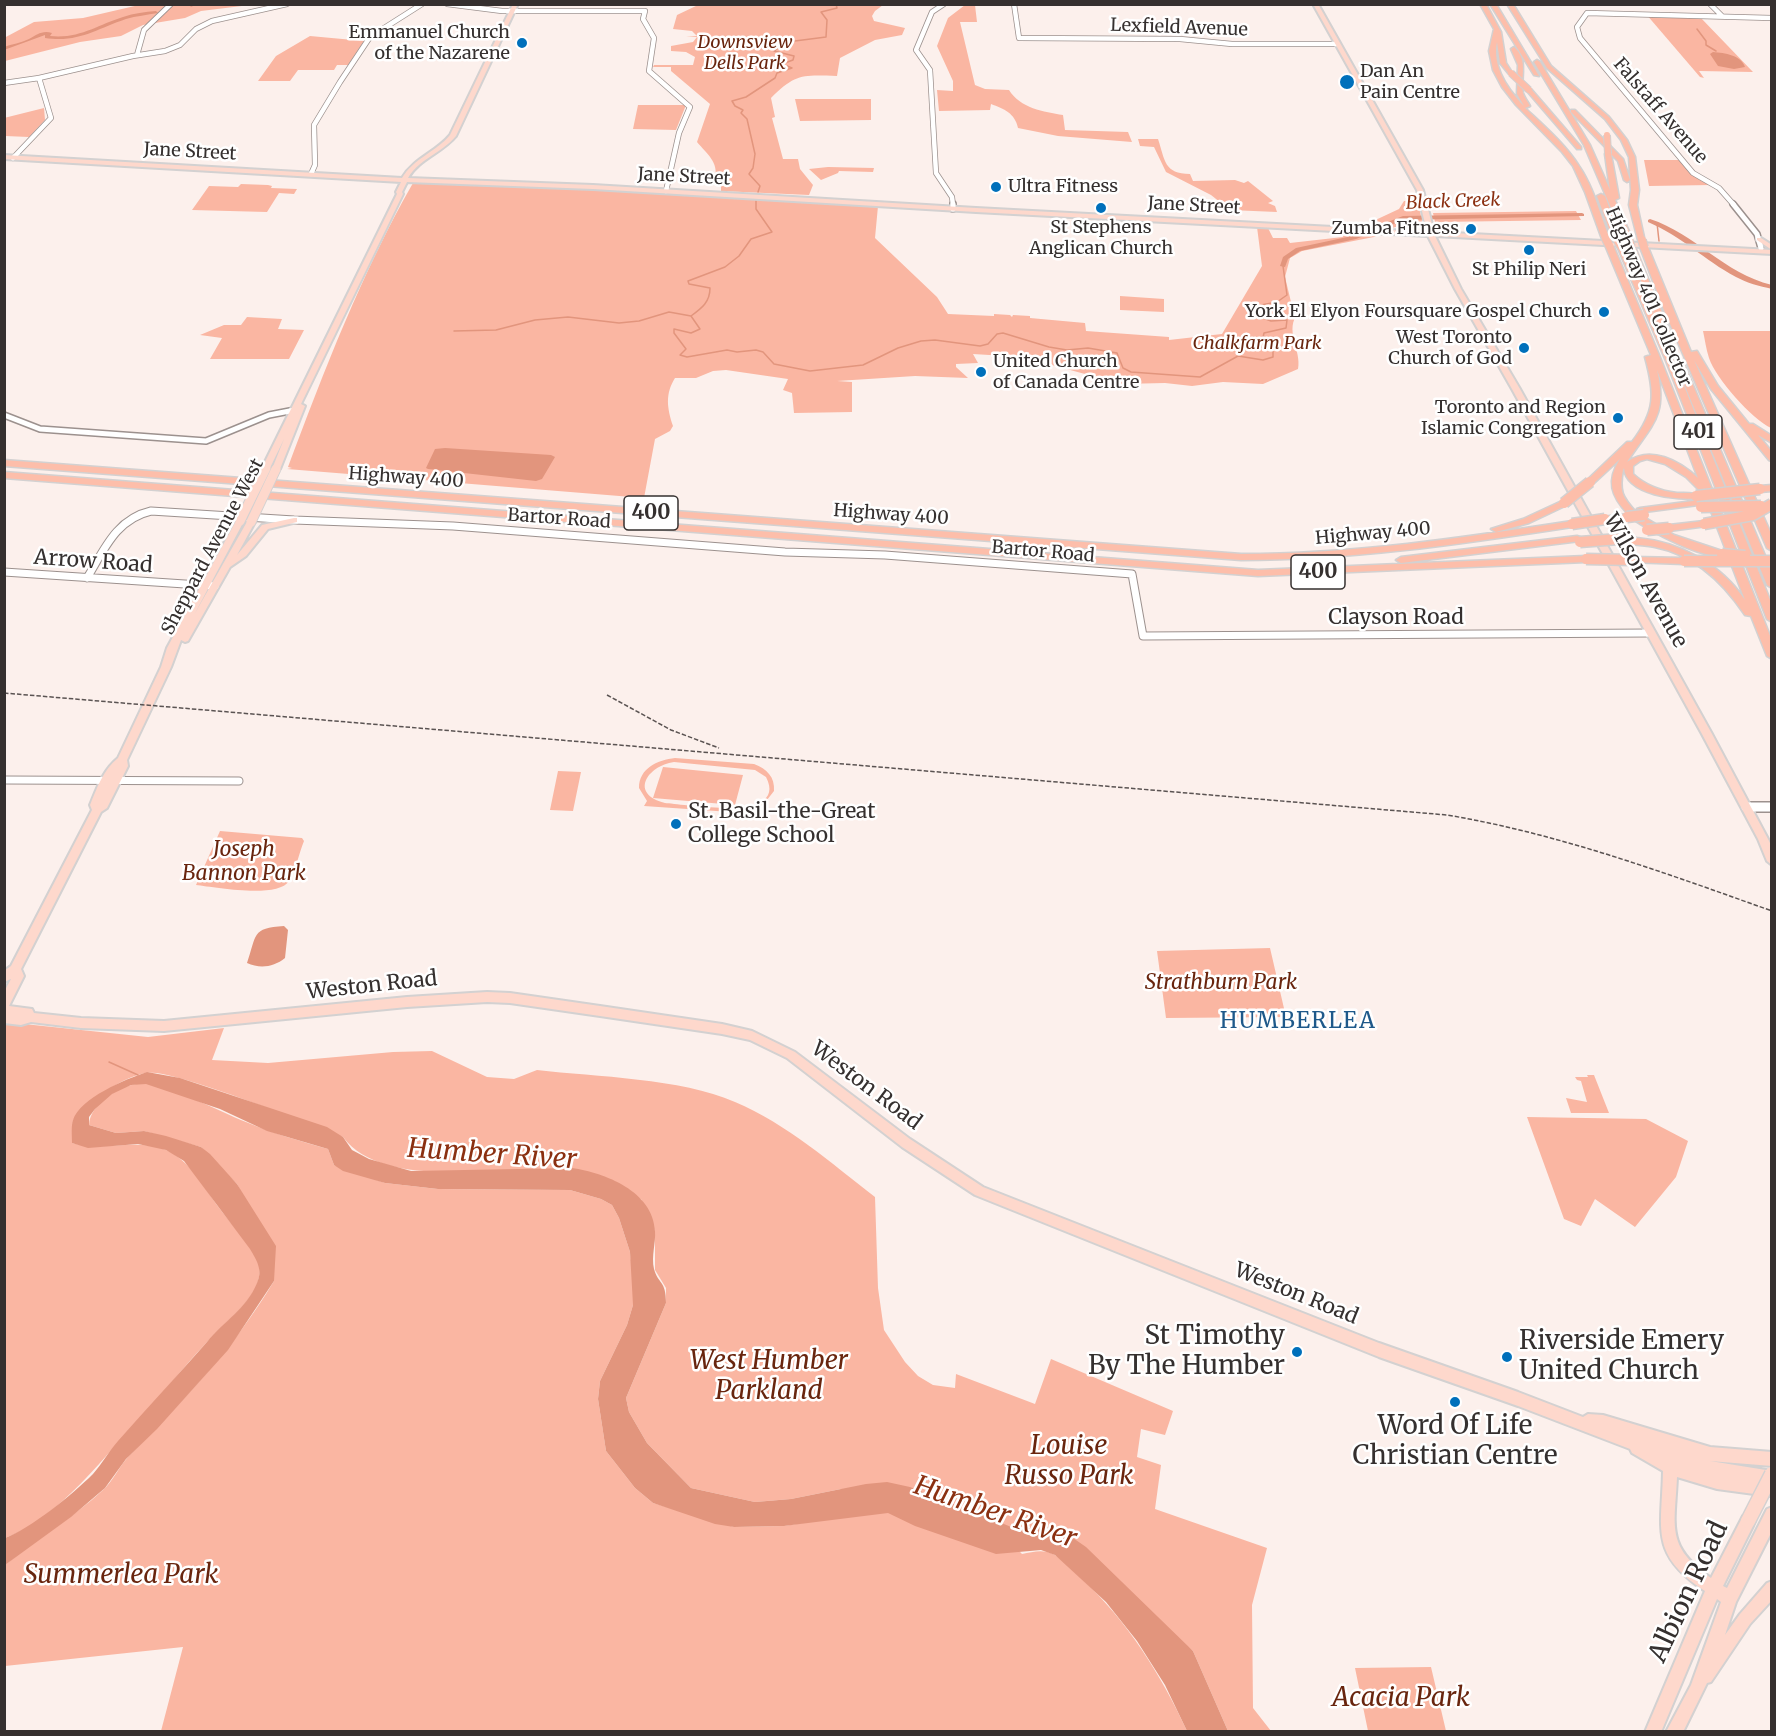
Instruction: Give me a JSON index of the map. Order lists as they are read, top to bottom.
{
  "streets": {
    "highway": [
      "Highway 401 Collector",
      "401",
      "Highway 400",
      "400"
    ],
    "main road": [
      "Jane Street",
      "Sheppard Avenue West",
      "Wilson Avenue",
      "Weston Road",
      "Albion Road"
    ],
    "street": [
      "Lexfield Avenue",
      "Falstaff Avenue",
      "Bartor Road",
      "Arrow Road",
      "Clayson Road"
    ]
  },
  "crossings": [
    ["Lexfield Avenue", "Wilson Avenue"],
    ["Falstaff Avenue", "Jane Street"],
    ["Jane Street", "Sheppard Avenue West"],
    ["Jane Street", "Wilson Avenue"],
    ["Bartor Road", "Arrow Road"],
    ["Bartor Road", "Clayson Road"],
    ["Sheppard Avenue West", "Arrow Road"],
    ["Wilson Avenue", "Clayson Road"],
    ["Weston Road", "Albion Road"]
  ],
  "districts": ["HUMBERLEA"],
  "water": ["Black Creek", "Humber River"],
  "parks": [
    "Downsview Dells Park",
    "Chalkfarm Park",
    "Joseph Bannon Park",
    "Strathburn Park",
    "West Humber Parkland",
    "Louise Russo Park",
    "Summerlea Park",
    "Acacia Park"
  ],
  "places": [
    "Emmanuel Church of the Nazarene",
    "Dan An Pain Centre",
    "Ultra Fitness",
    "St Stephens Anglican Church",
    "Zumba Fitness",
    "St Philip Neri",
    "York El Elyon Foursquare Gospel Church",
    "West Toronto Church of God",
    "United Church of Canada Centre",
    "Toronto and Region Islamic Congregation",
    "St. Basil-the-Great College School",
    "St Timothy By The Humber",
    "Riverside Emery United Church",
    "Word Of Life Christian Centre"
  ]
}
